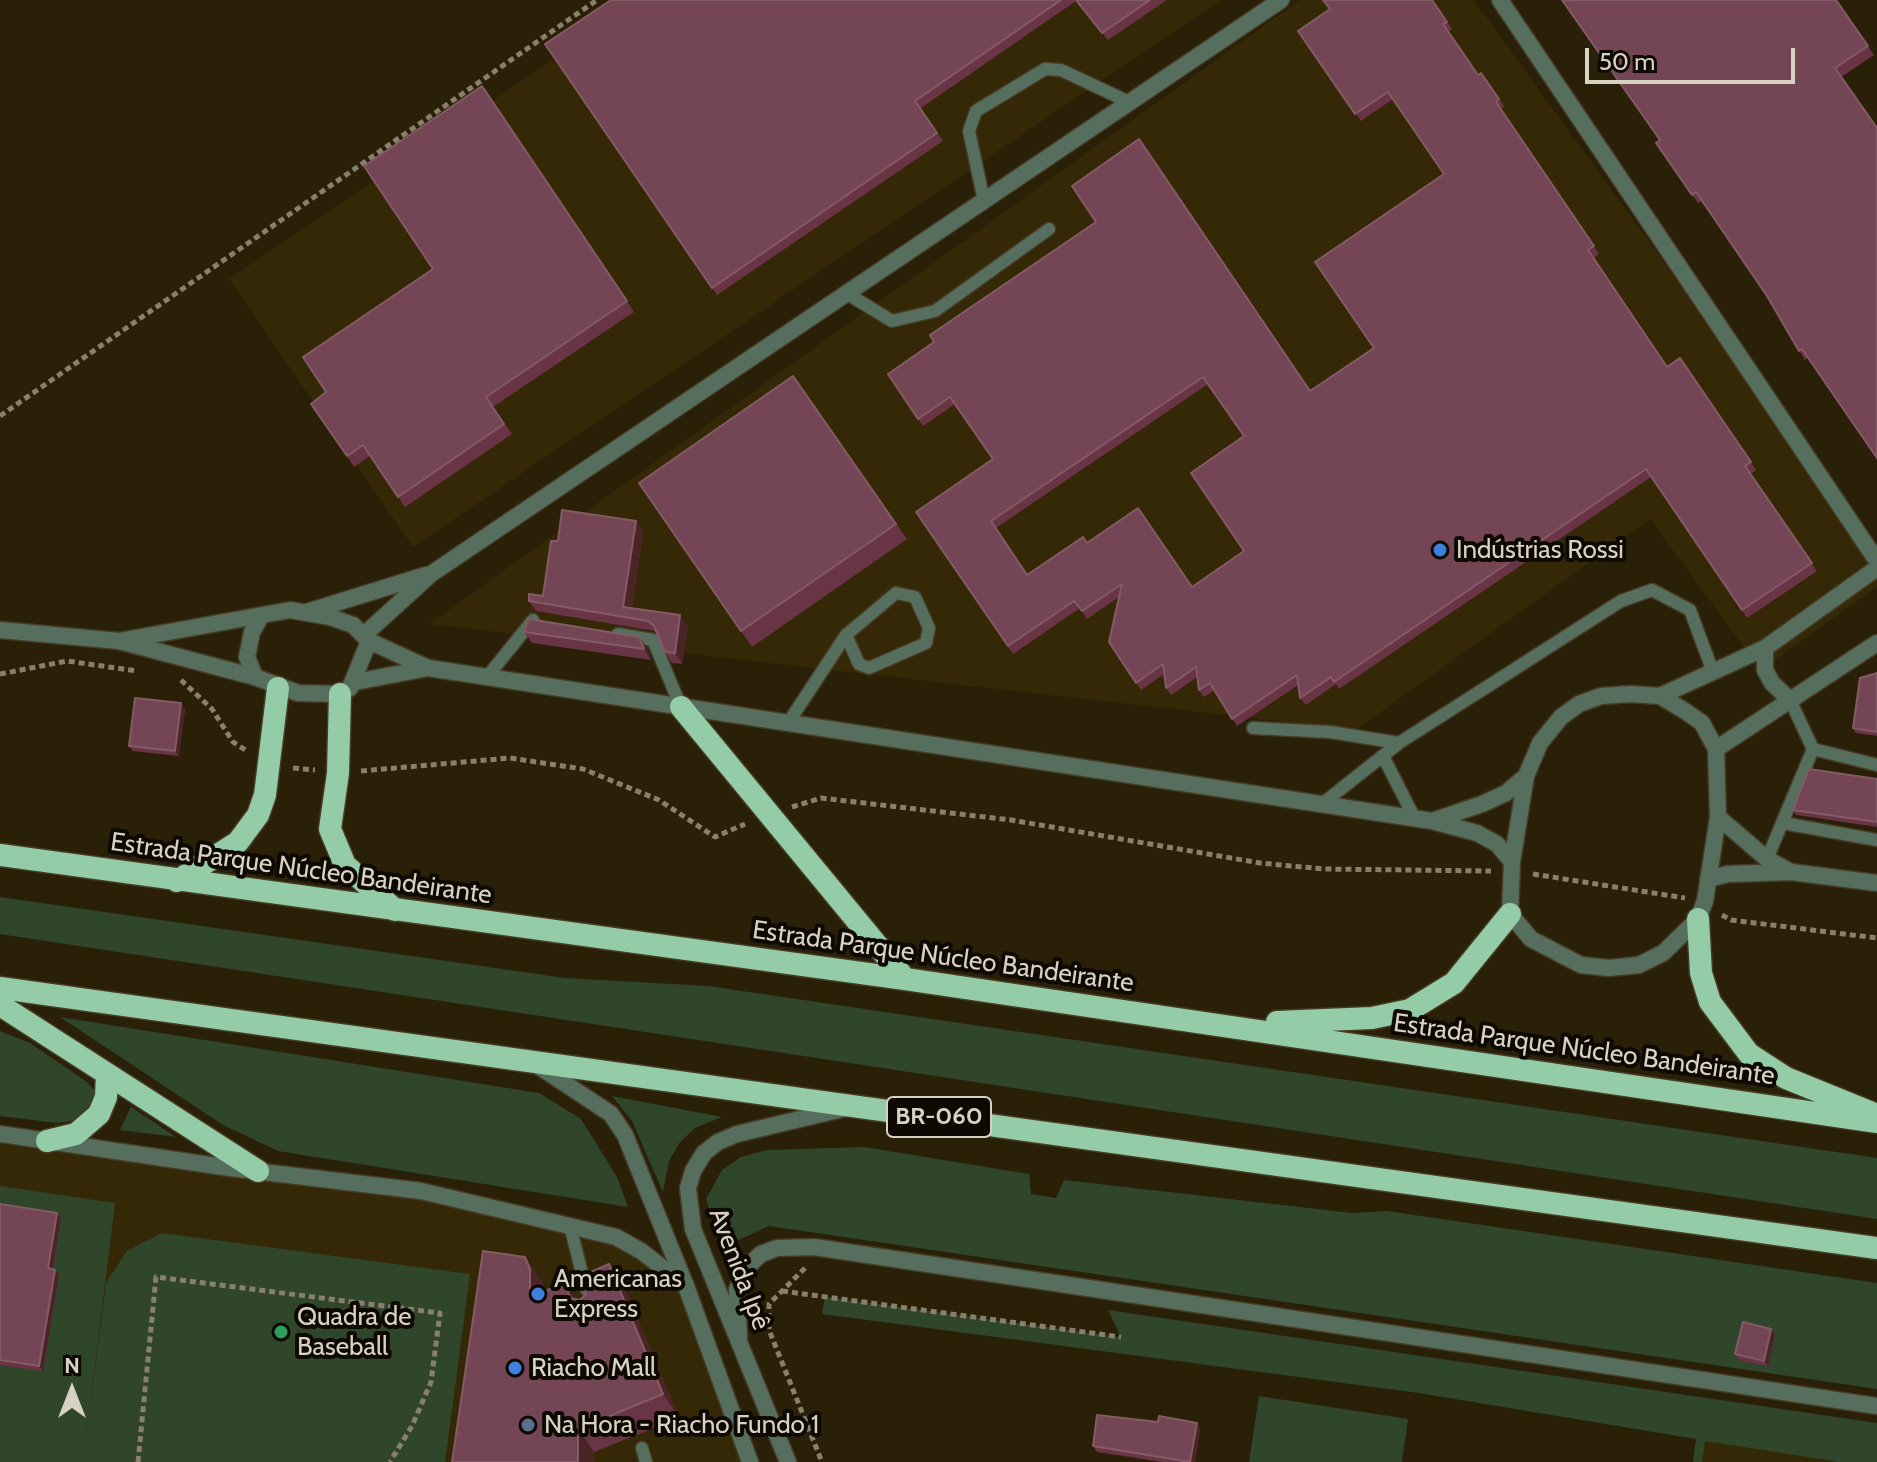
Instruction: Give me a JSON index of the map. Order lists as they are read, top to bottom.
{
  "streets": {
    "highway": ["Estrada Parque Núcleo Bandeirante", "BR-060"],
    "street": ["Avenida Ipê"]
  },
  "crossings": [
    ["BR-060", "Avenida Ipê"]
  ],
  "places": [
    "Indústrias Rossi",
    "Americanas Express",
    "Quadra de Baseball",
    "Riacho Mall",
    "Na Hora - Riacho Fundo 1"
  ],
  "scale_bar": "50 m",
  "north": "top"
}
